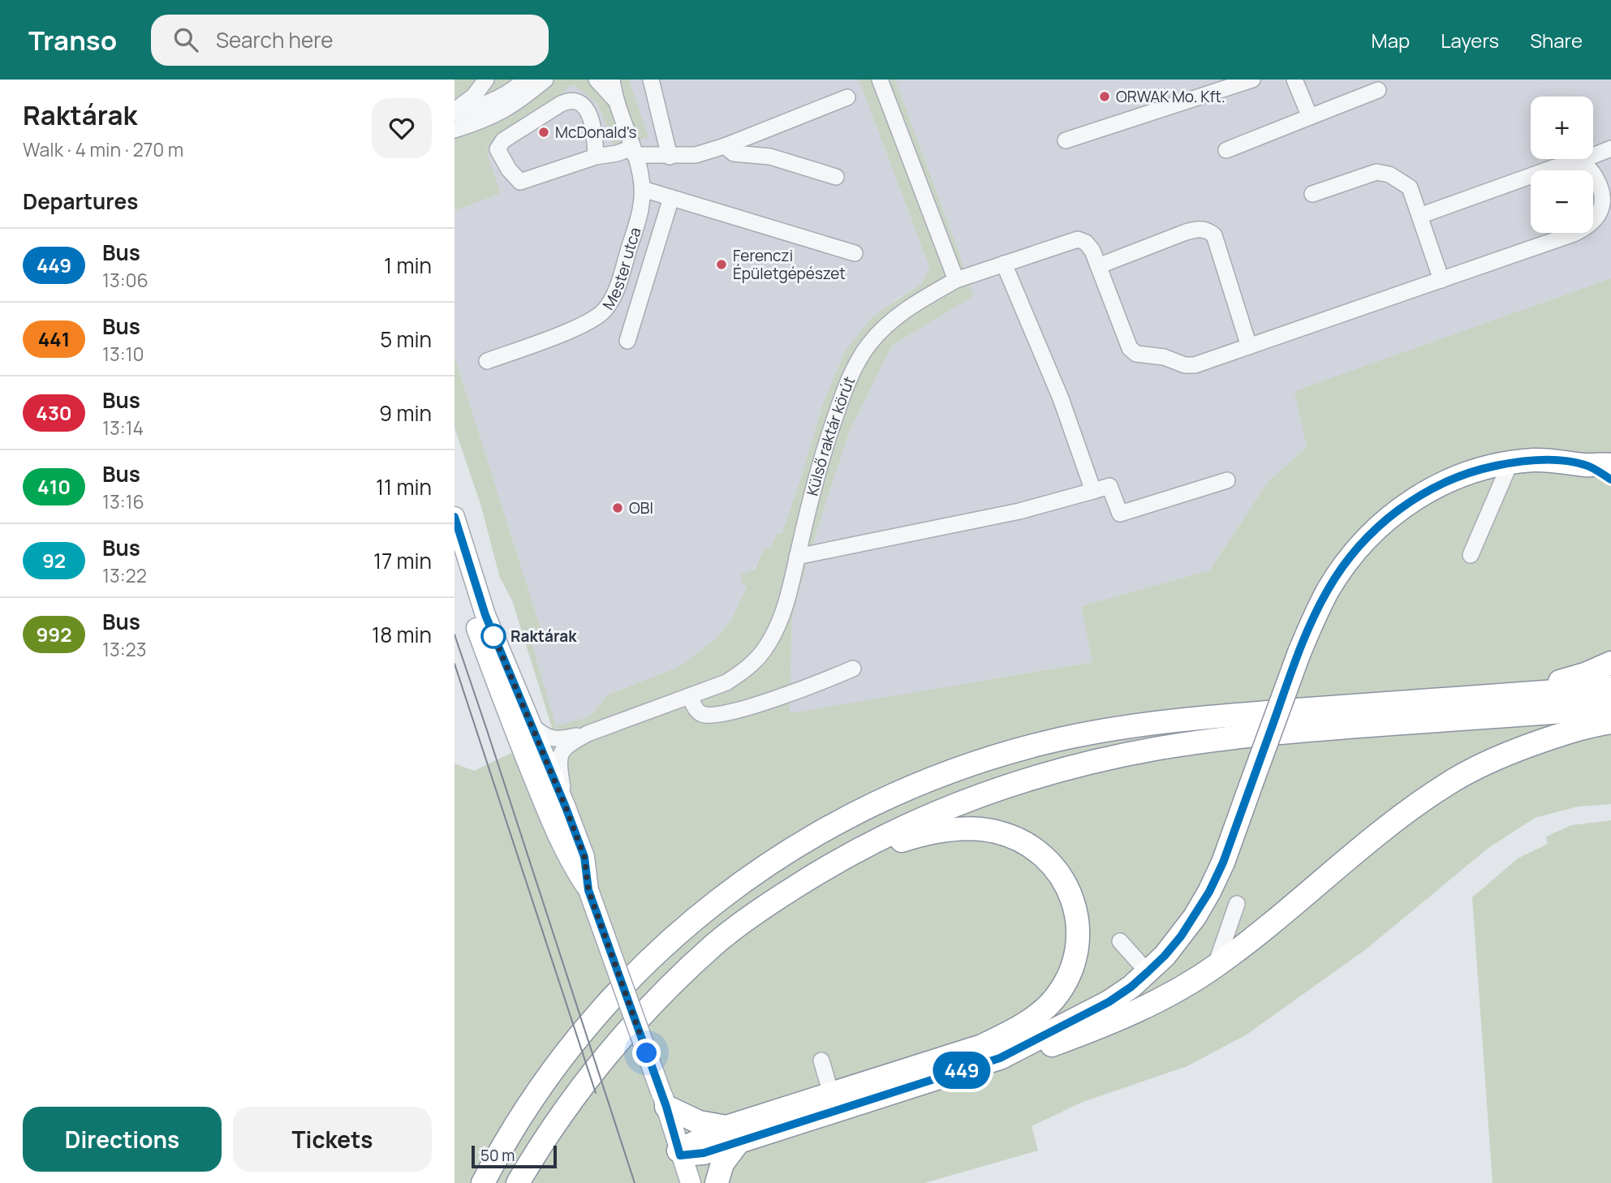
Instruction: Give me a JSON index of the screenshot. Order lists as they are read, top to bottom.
{
  "streets": {
    "street": ["Mester utca", "Külső raktár körút"]
  },
  "places": [
    "ORWAK Mo. Kft.",
    "McDonald's",
    "Ferenczi Épületgépészet",
    "OBI",
    "Raktárak"
  ],
  "lines": ["bus line 449"],
  "scale_bar": "50 m",
  "page": {
    "header": "Transo",
    "search": "Search here",
    "nav": ["Map", "Layers", "Share"],
    "heading": [
      ["Raktárak", "Walk · 4 min · 270 m"],
      "Departures"
    ],
    "on_map": "449",
    "map_buttons": ["+", "−"],
    "list": [
      {
        "mark": "449",
        "name": "Bus",
        "note": "13:06",
        "value": "1 min"
      },
      {
        "mark": "441",
        "name": "Bus",
        "note": "13:10",
        "value": "5 min"
      },
      {
        "mark": "430",
        "name": "Bus",
        "note": "13:14",
        "value": "9 min"
      },
      {
        "mark": "410",
        "name": "Bus",
        "note": "13:16",
        "value": "11 min"
      },
      {
        "mark": "92",
        "name": "Bus",
        "note": "13:22",
        "value": "17 min"
      },
      {
        "mark": "992",
        "name": "Bus",
        "note": "13:23",
        "value": "18 min"
      }
    ],
    "buttons": ["Directions", "Tickets"],
    "scale": "50 m"
  }
}
